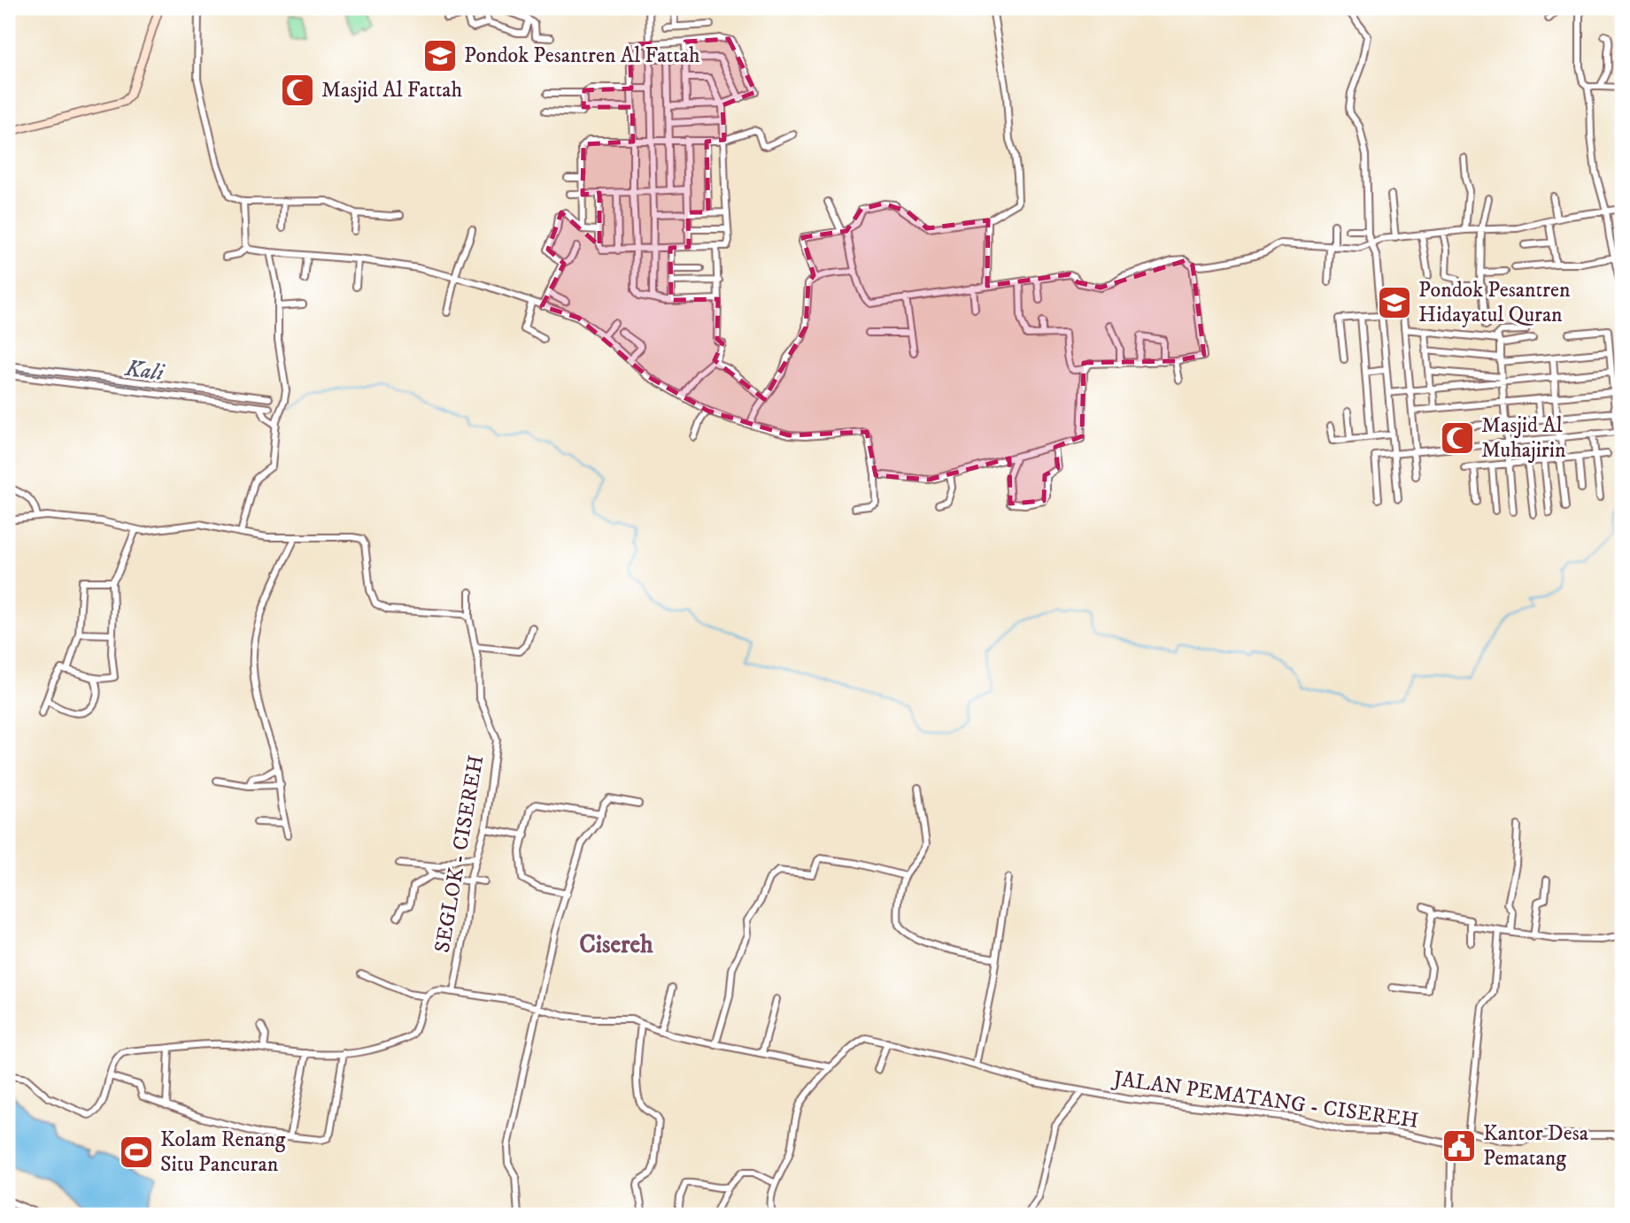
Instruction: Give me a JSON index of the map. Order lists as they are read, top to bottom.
{
  "streets": {
    "street": ["SEGLOK - CISEREH", "JALAN PEMATANG - CISEREH"]
  },
  "districts": ["Cisereh"],
  "water": ["Kali"],
  "places": {
    "school or university": ["Pondok Pesantren Al Fattah", "Pondok Pesantren Hidayatul Quran"],
    "mosque": ["Masjid Al Fattah", "Masjid Al Muhajirin"],
    "public building": ["Kantor Desa Pematang"],
    "sports": ["Kolam Renang Situ Pancuran"]
  }
}
